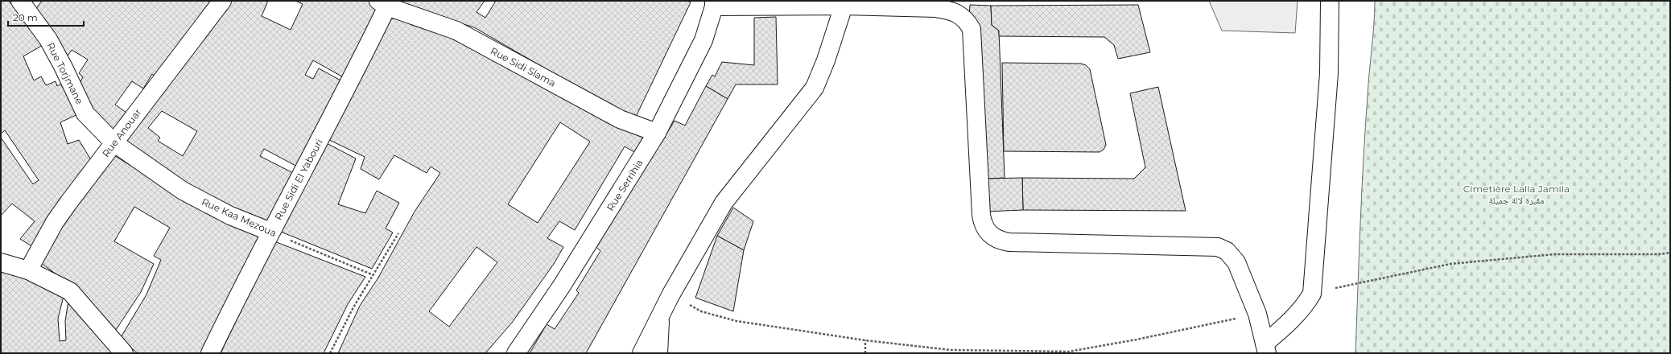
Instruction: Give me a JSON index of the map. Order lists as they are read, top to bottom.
{
  "streets": {
    "street": [
      "Rue Sidi Slama",
      "Rue Torjmane",
      "Rue Anouar",
      "Rue Sidi El Yabouri",
      "Rue Serrihia",
      "Rue Kaa Mezoua"
    ]
  },
  "crossings": [
    ["Rue Sidi Slama", "Rue Sidi El Yabouri"],
    ["Rue Sidi Slama", "Rue Serrihia"],
    ["Rue Torjmane", "Rue Anouar"],
    ["Rue Torjmane", "Rue Kaa Mezoua"],
    ["Rue Anouar", "Rue Kaa Mezoua"],
    ["Rue Sidi El Yabouri", "Rue Kaa Mezoua"]
  ],
  "parks": ["Cimetière Lalla Jamila مقبرة لالة جميلة"],
  "scale_bar": "20 m"
}
